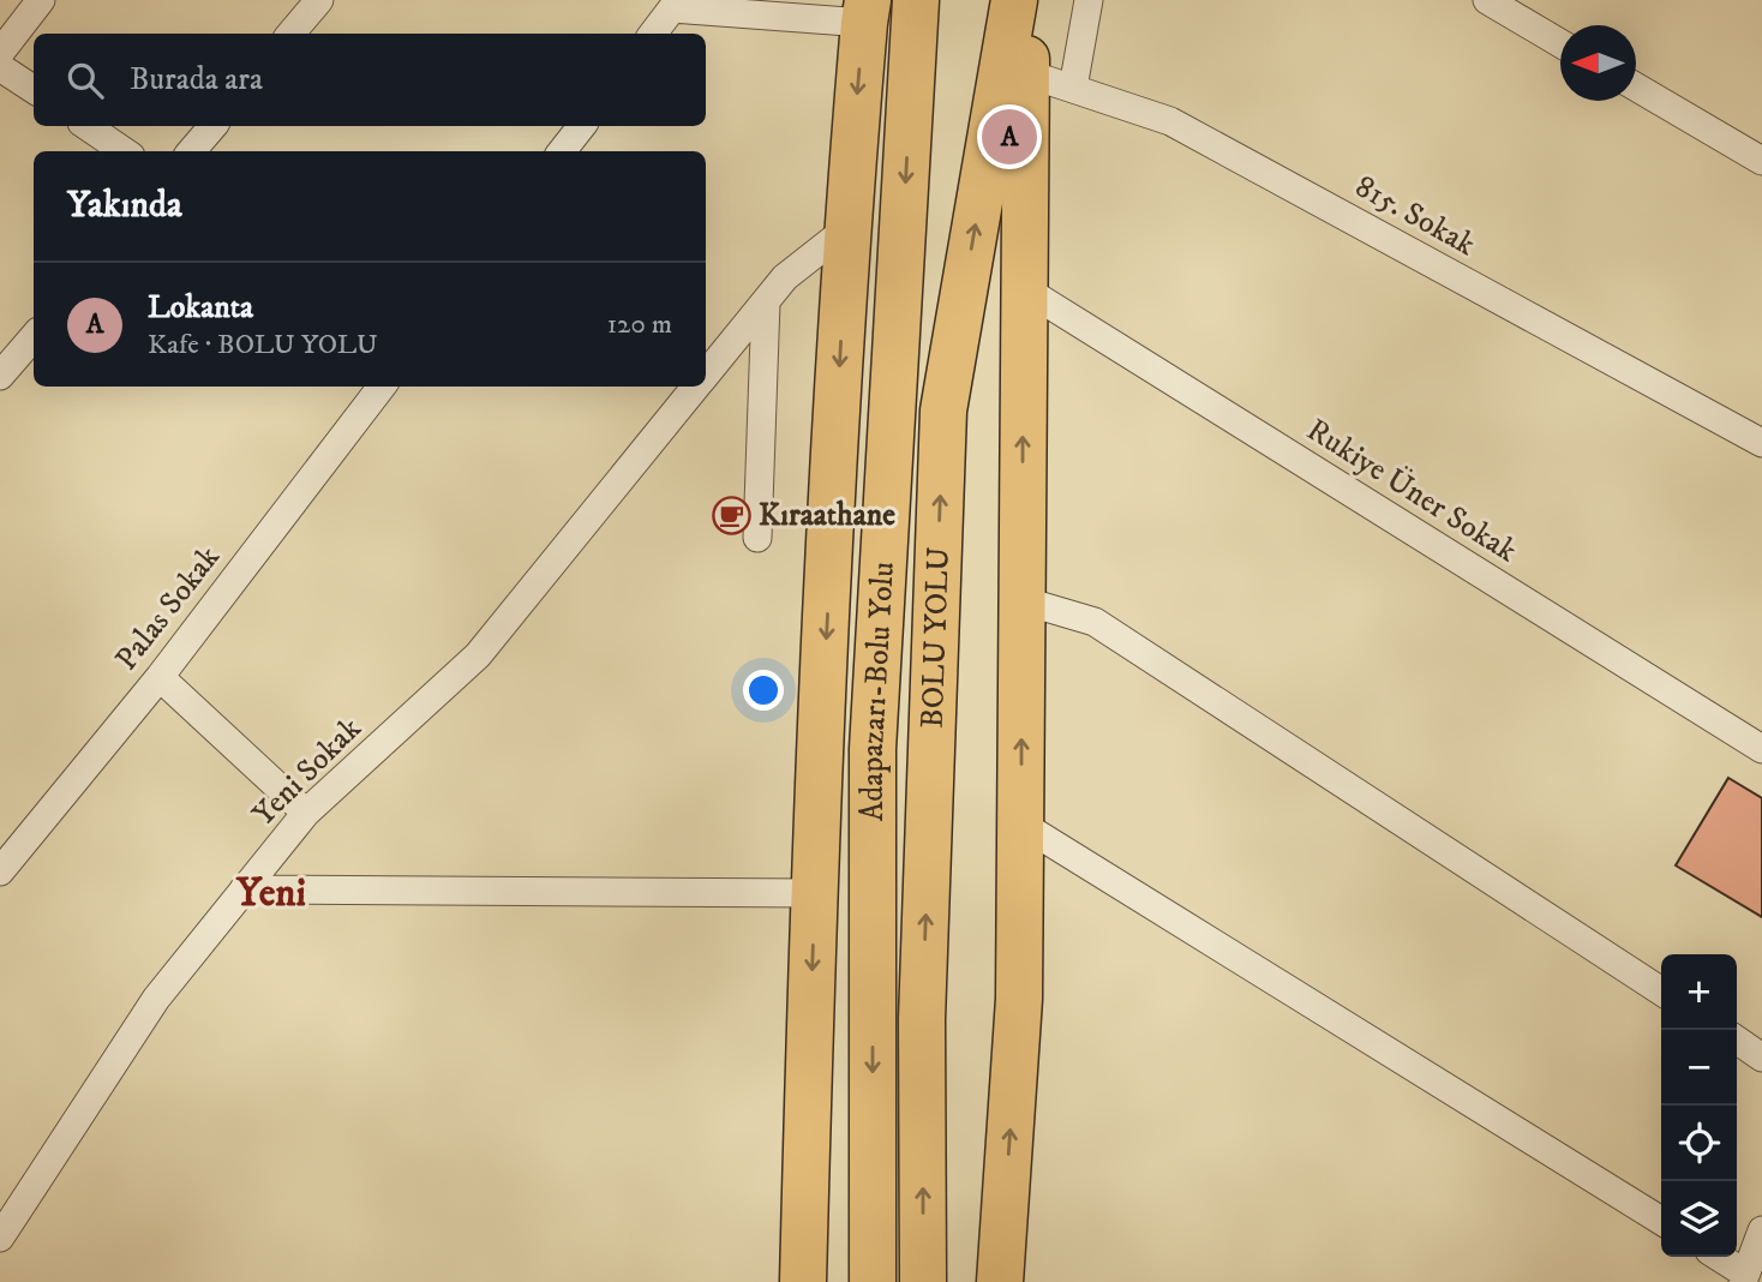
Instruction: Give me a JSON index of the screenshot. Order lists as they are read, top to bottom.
{
  "streets": {
    "highway": ["BOLU YOLU", "Adapazarı-Bolu Yolu"],
    "street": [
      "815. Sokak",
      "Rukiye Üner Sokak",
      "Palas Sokak",
      "Yeni Sokak"
    ]
  },
  "districts": ["Yeni"],
  "places": {
    "cafe": ["Kıraathane"]
  },
  "north": "left",
  "page": {
    "search": "Burada ara",
    "pins": "A",
    "heading": "Yakında",
    "list": [
      {
        "mark": "A",
        "name": "Lokanta",
        "note": "Kafe · BOLU YOLU",
        "value": "120 m"
      }
    ],
    "map_buttons": ["+", "−"]
  }
}
